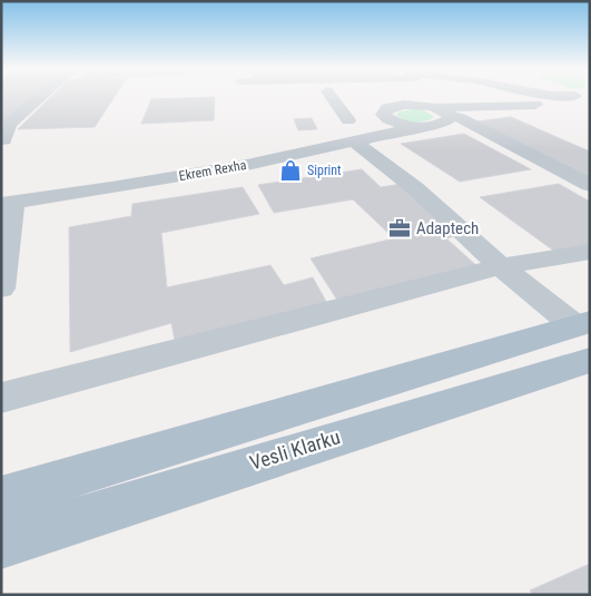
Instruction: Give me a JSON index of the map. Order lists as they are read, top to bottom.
{
  "streets": {
    "main road": ["Vesli Klarku"],
    "street": ["Ekrem Rexha"]
  },
  "places": {
    "shop": ["Siprint"],
    "office": ["Adaptech"]
  }
}
